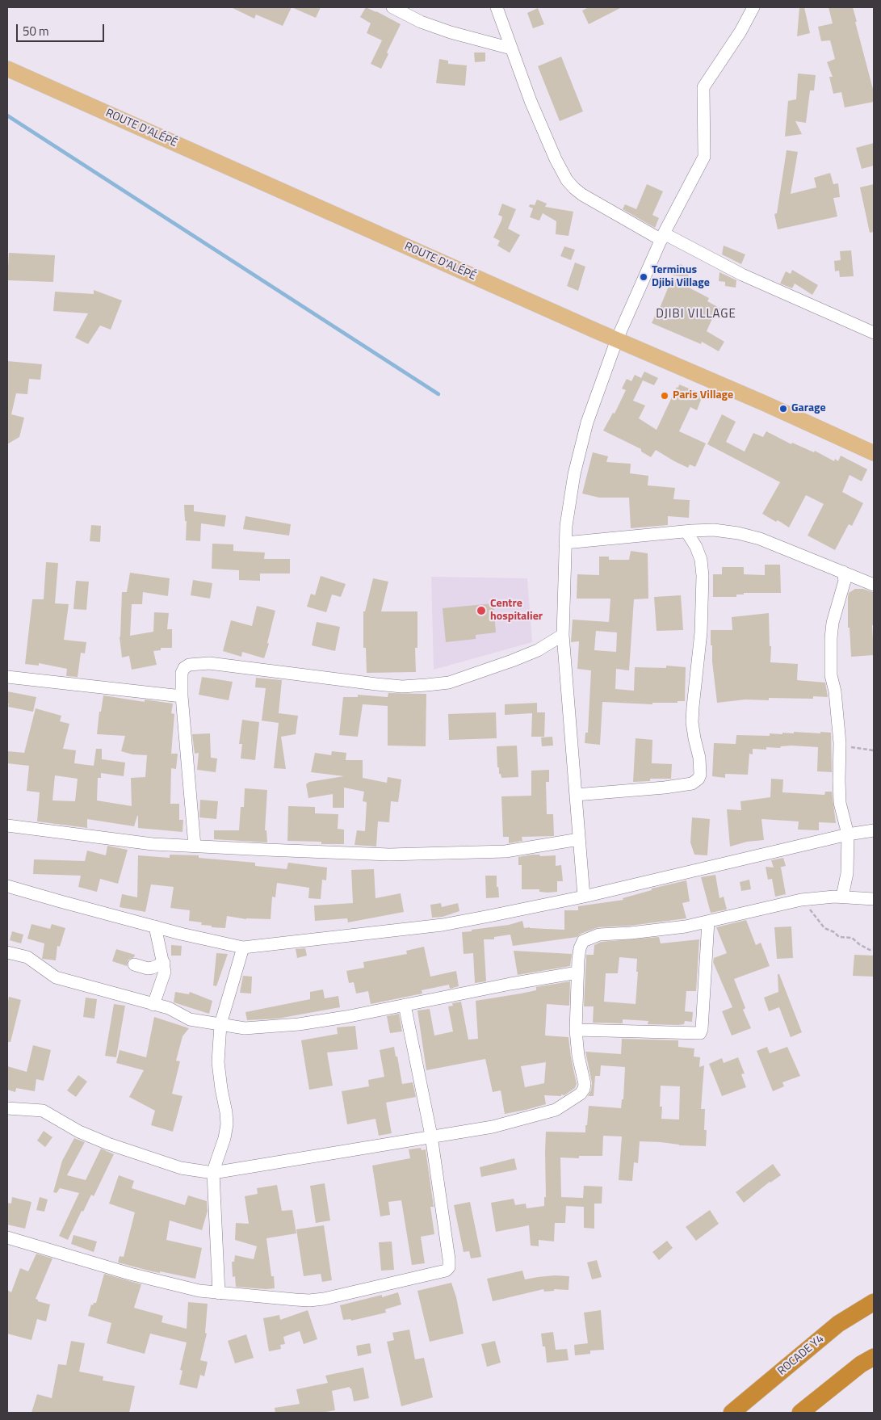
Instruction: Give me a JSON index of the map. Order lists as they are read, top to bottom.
{
  "streets": {
    "highway": ["ROCADE Y4"],
    "main road": ["ROUTE D'ALÉPÉ"]
  },
  "districts": ["DJIBI VILLAGE"],
  "places": [
    "Terminus Djibi Village",
    "Paris Village",
    "Garage",
    "Centre hospitalier"
  ],
  "scale_bar": "50 m"
}
